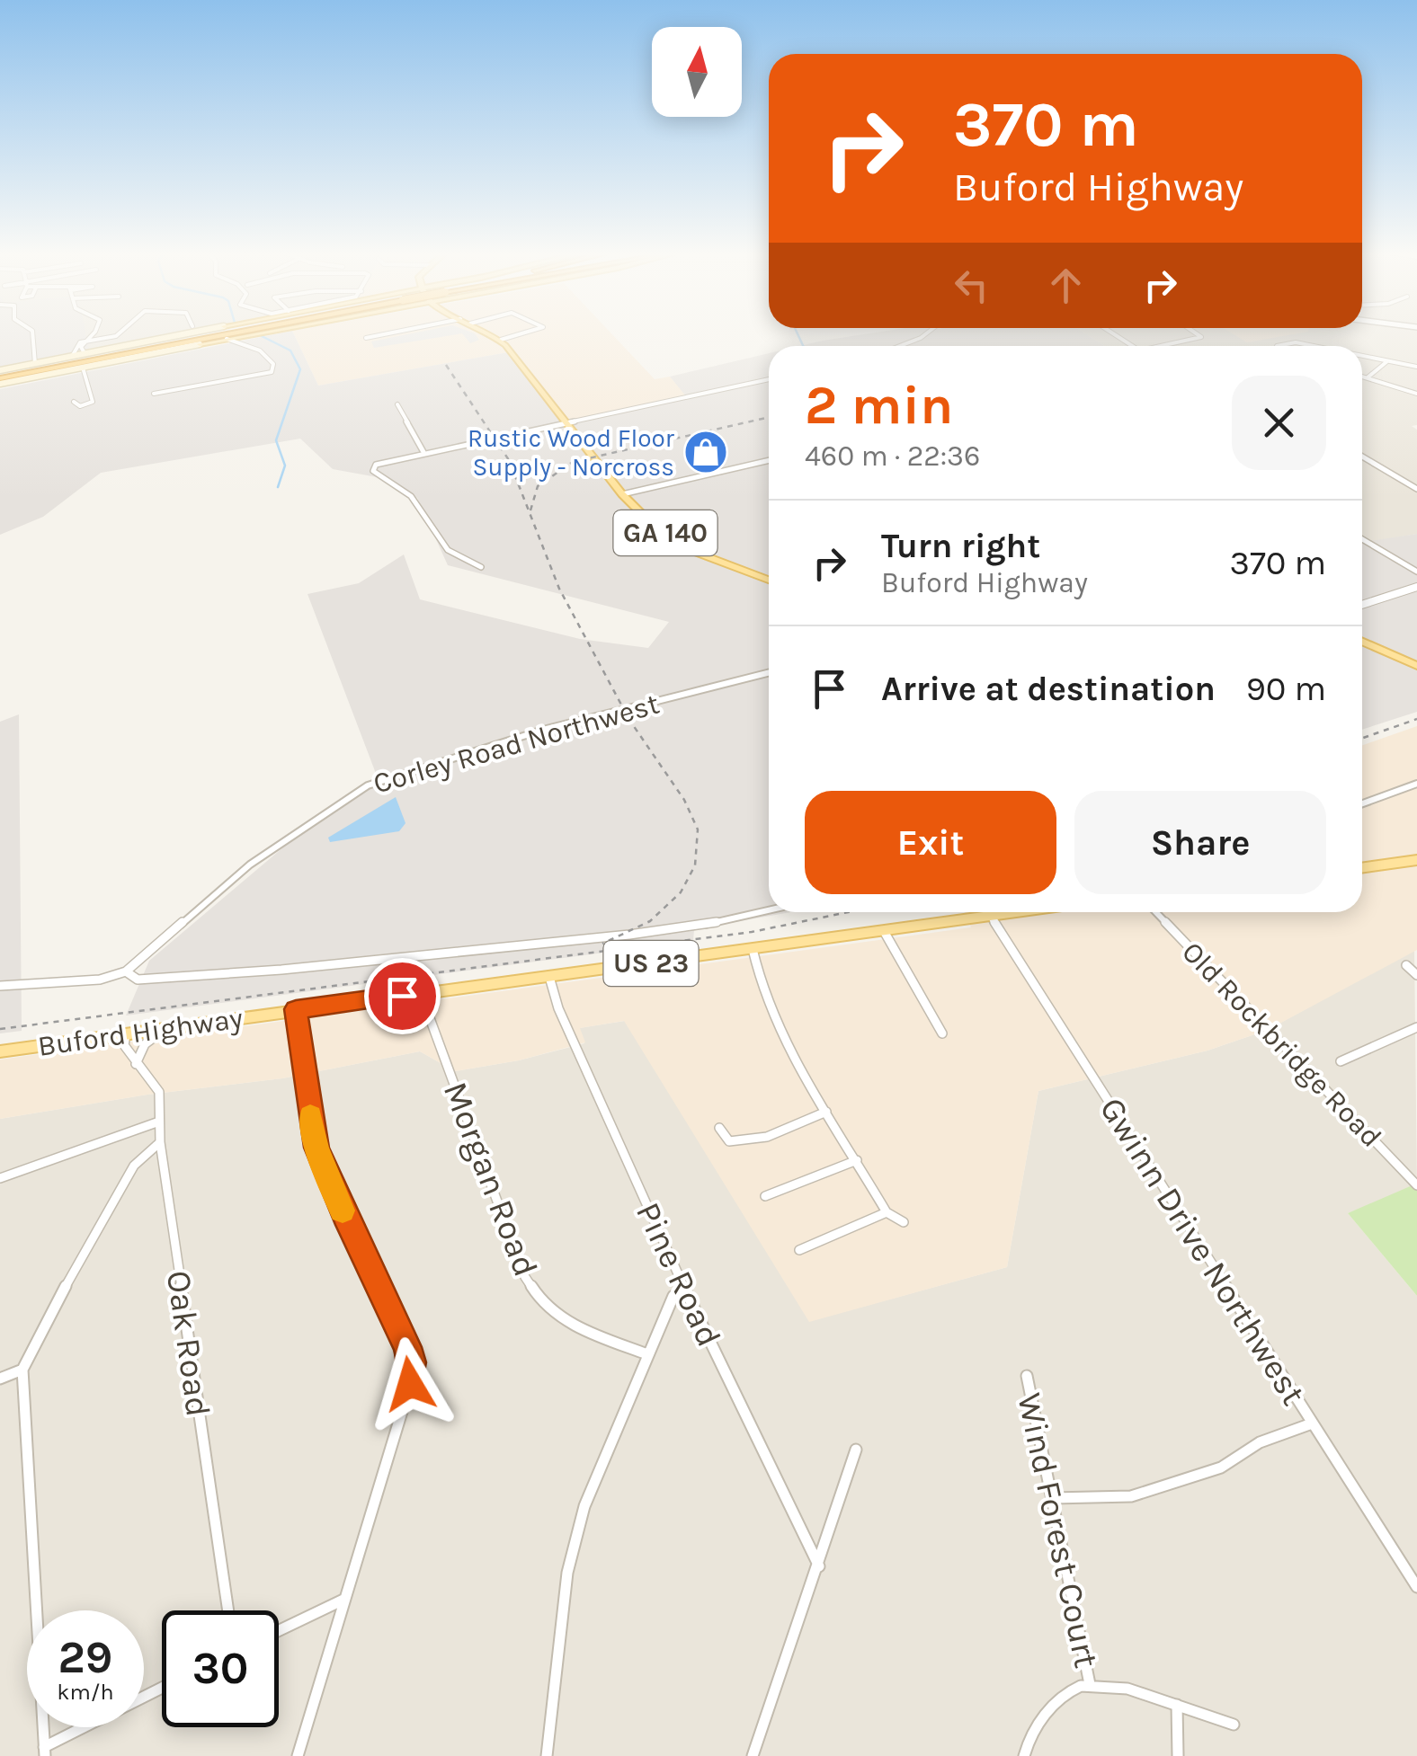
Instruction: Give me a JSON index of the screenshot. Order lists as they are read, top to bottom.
{
  "streets": {
    "main road": ["GA 140", "US 23", "Buford Highway"],
    "street": [
      "Corley Road Northwest",
      "Old Rockbridge Road",
      "Morgan Road",
      "Gwinn Drive Northwest",
      "Pine Road",
      "Oak Road",
      "Wind Forest Court"
    ]
  },
  "crossings": [
    ["Buford Highway", "Morgan Road"],
    ["Buford Highway", "Gwinn Drive Northwest"],
    ["Buford Highway", "Pine Road"],
    ["Buford Highway", "Oak Road"]
  ],
  "places": {
    "shop": ["Rustic Wood Floor Supply - Norcross"]
  },
  "north": "top",
  "page": {
    "turn": ["370 m", "Buford Highway"],
    "heading": ["2 min", "460 m · 22:36"],
    "list": [
      {
        "name": "Turn right",
        "note": "Buford Highway",
        "value": "370 m"
      },
      {
        "name": "Arrive at destination",
        "value": "90 m"
      }
    ],
    "buttons": ["Exit", "Share"],
    "speed": "29 km/h",
    "limit": "30"
  }
}
